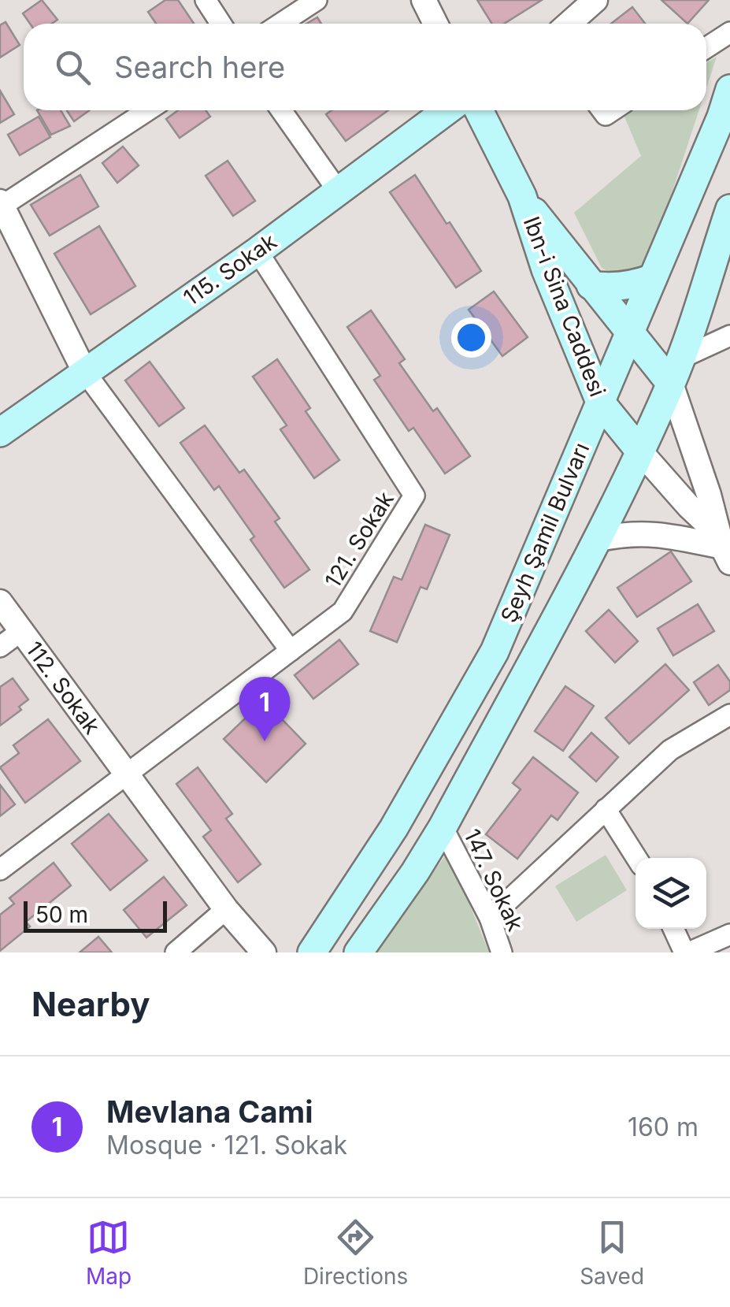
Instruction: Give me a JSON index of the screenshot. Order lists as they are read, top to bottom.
{
  "streets": {
    "main road": ["115. Sokak", "Ibn-i Sina Caddesi", "Şeyh Şamil Bulvarı"],
    "street": ["121. Sokak", "112. Sokak", "147. Sokak"]
  },
  "crossings": [
    ["115. Sokak", "121. Sokak"],
    ["Ibn-i Sina Caddesi", "Şeyh Şamil Bulvarı"],
    ["Şeyh Şamil Bulvarı", "147. Sokak"],
    ["121. Sokak", "112. Sokak"]
  ],
  "scale_bar": "50 m",
  "page": {
    "search": "Search here",
    "pins": "1",
    "scale": "50 m",
    "heading": "Nearby",
    "list": [
      {
        "mark": "1",
        "name": "Mevlana Cami",
        "note": "Mosque · 121. Sokak",
        "value": "160 m"
      }
    ],
    "nav": ["Map", "Directions", "Saved"]
  }
}
